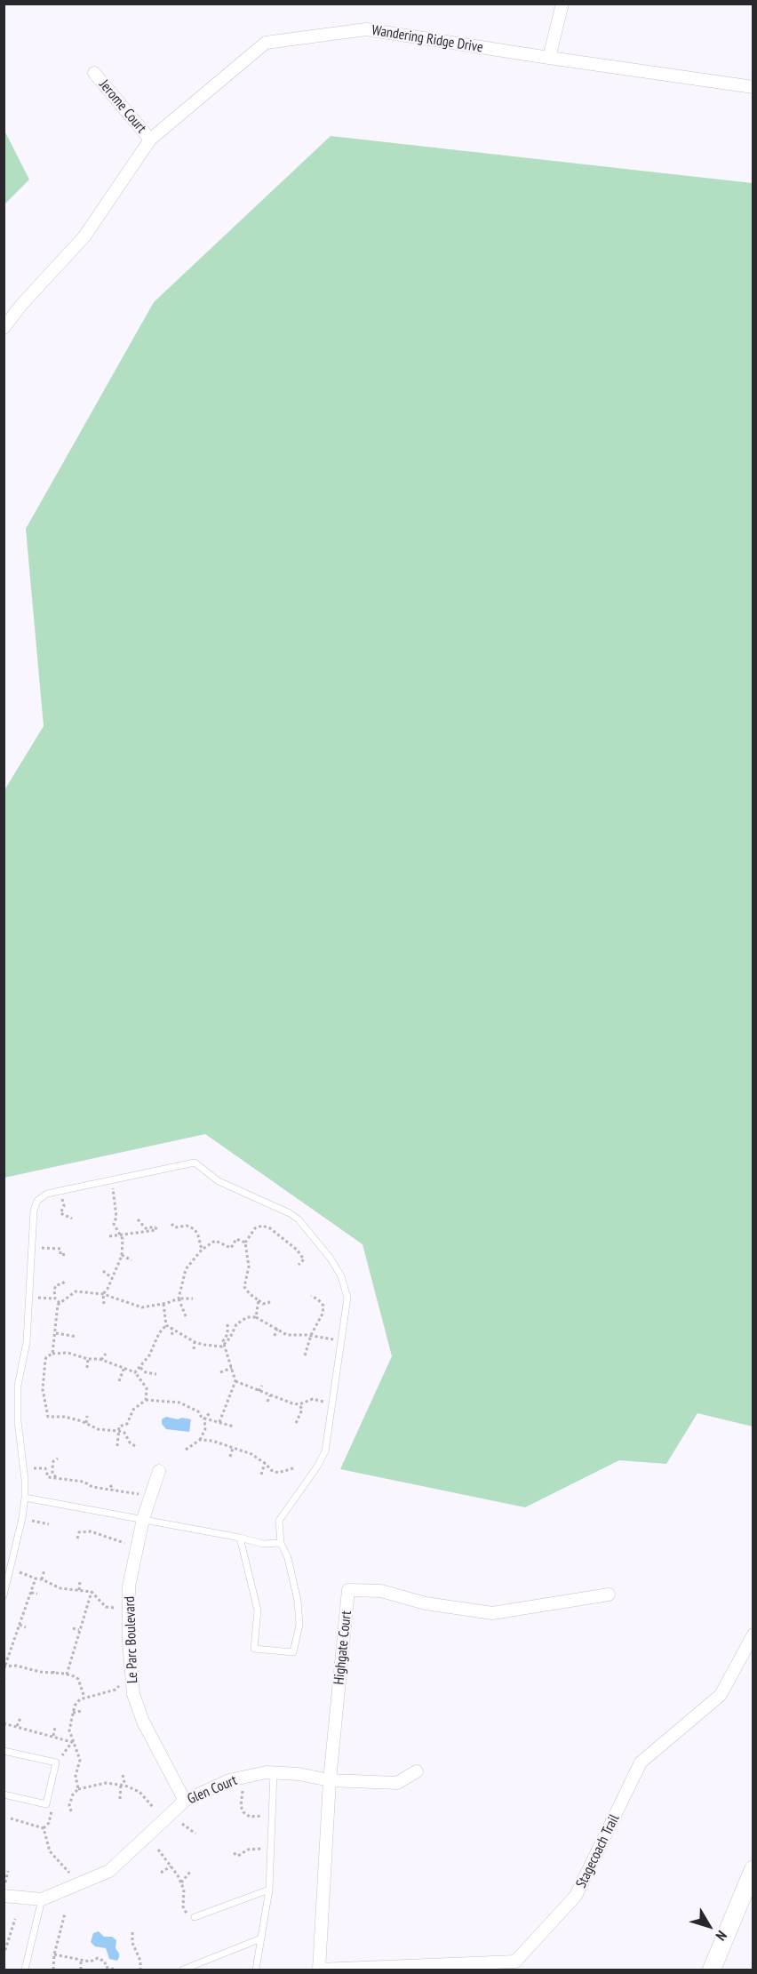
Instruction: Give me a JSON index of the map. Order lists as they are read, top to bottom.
{
  "streets": {
    "street": [
      "Wandering Ridge Drive",
      "Jerome Court",
      "Le Parc Boulevard",
      "Highgate Court",
      "Glen Court",
      "Stagecoach Trail"
    ]
  },
  "crossings": [
    ["Wandering Ridge Drive", "Jerome Court"],
    ["Le Parc Boulevard", "Glen Court"],
    ["Highgate Court", "Glen Court"],
    ["Highgate Court", "Stagecoach Trail"]
  ],
  "north": "bottom right"
}
